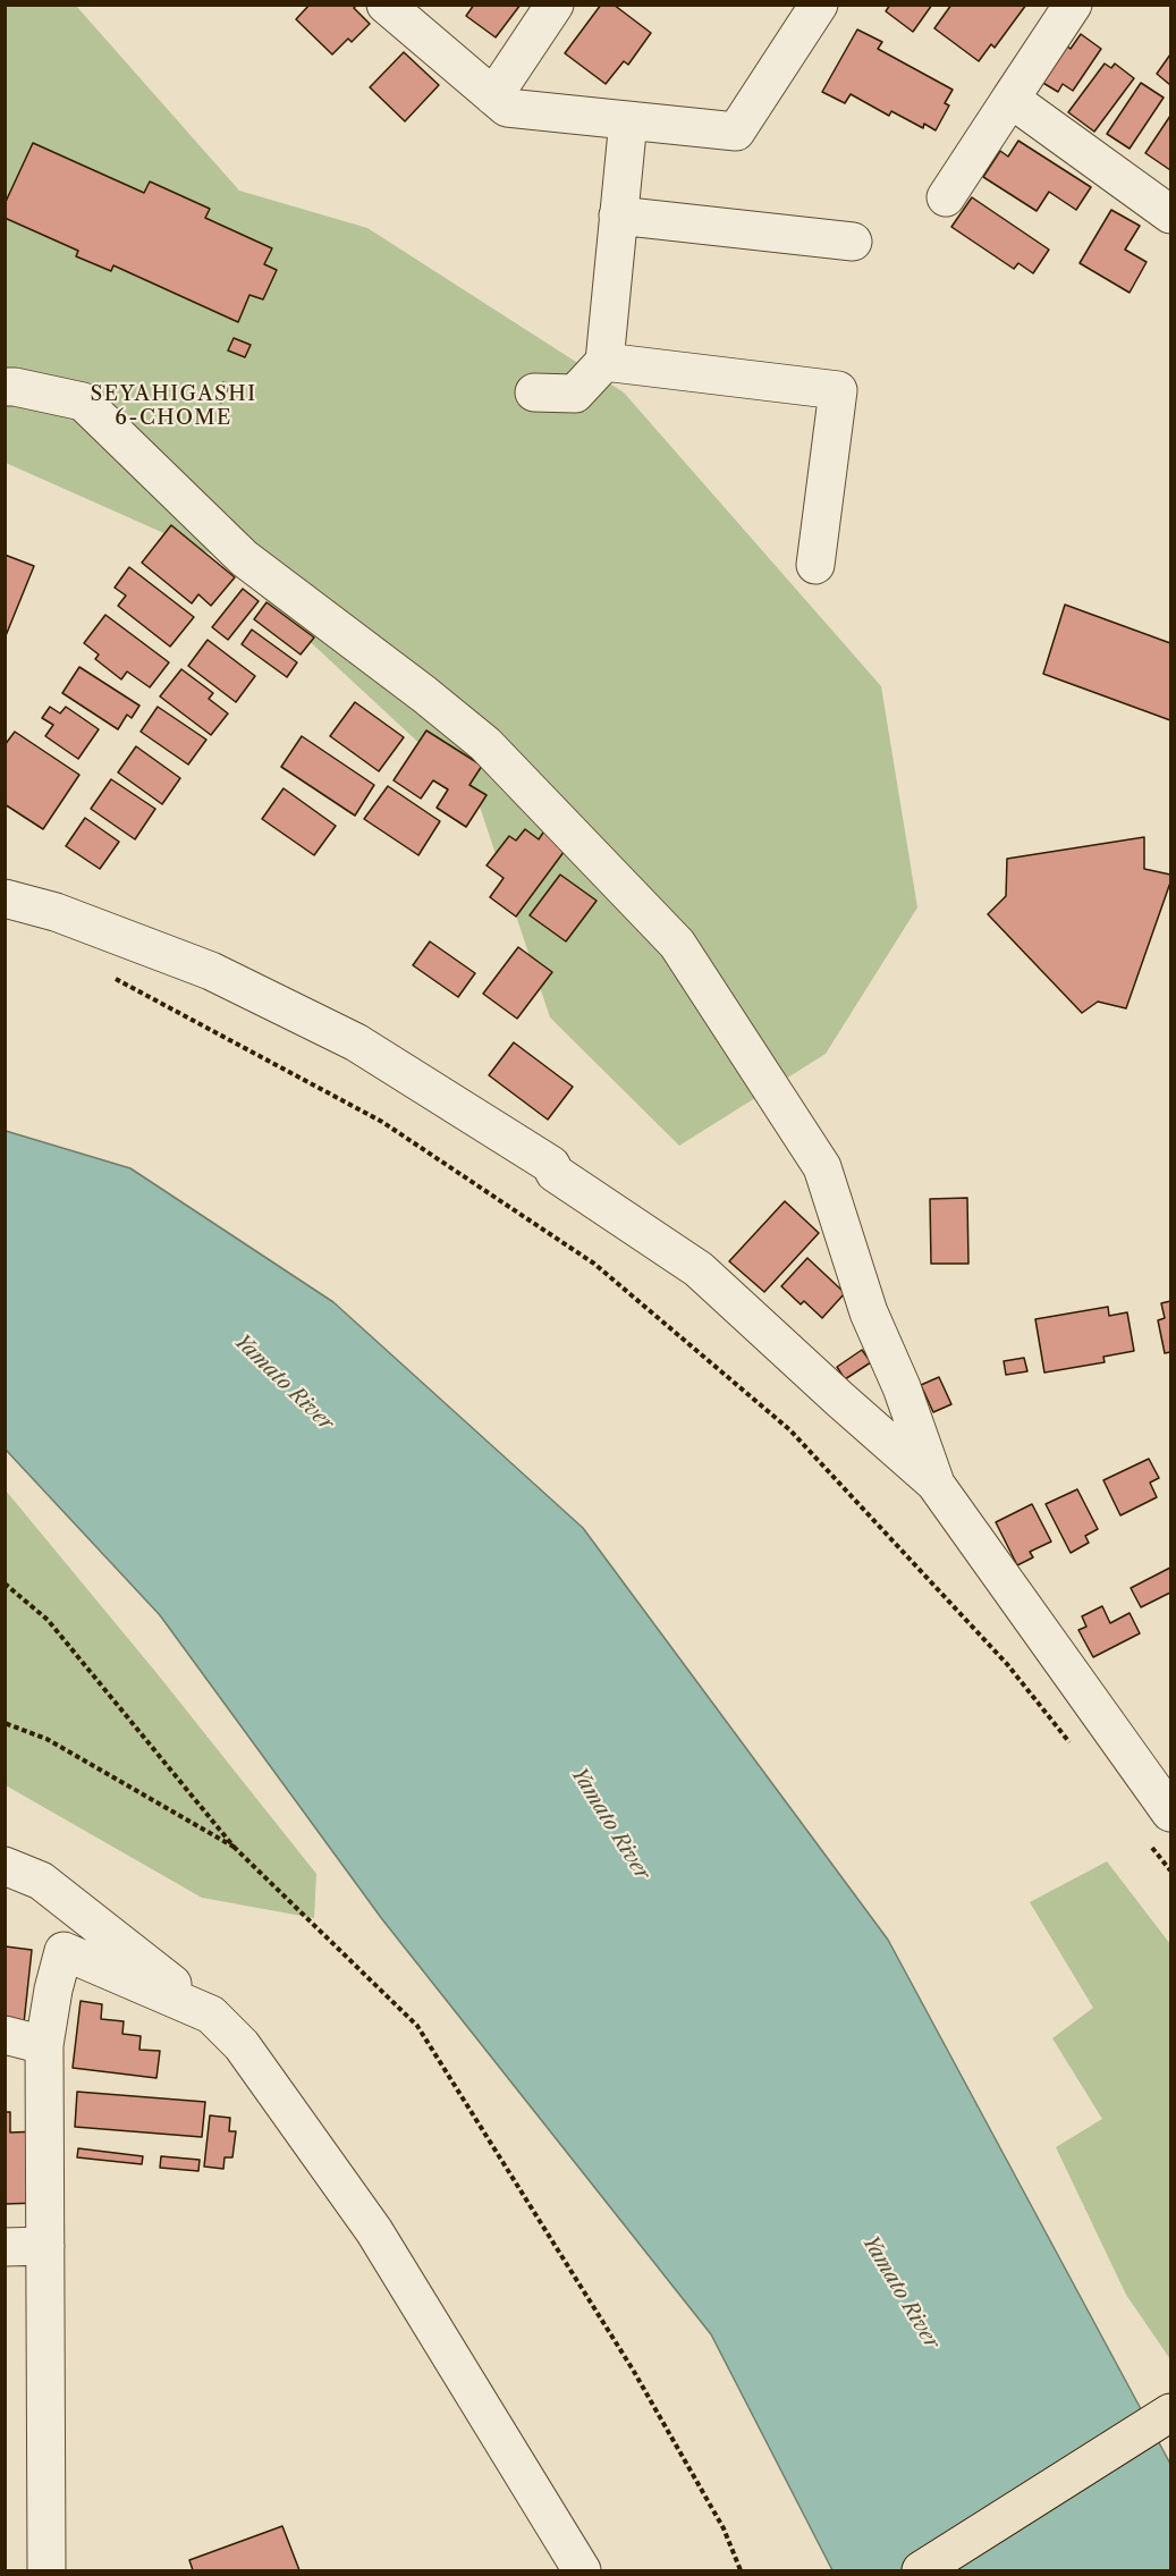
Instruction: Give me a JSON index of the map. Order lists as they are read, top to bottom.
{
  "districts": ["SEYAHIGASHI 6-CHOME"],
  "water": ["Yamato River"]
}
